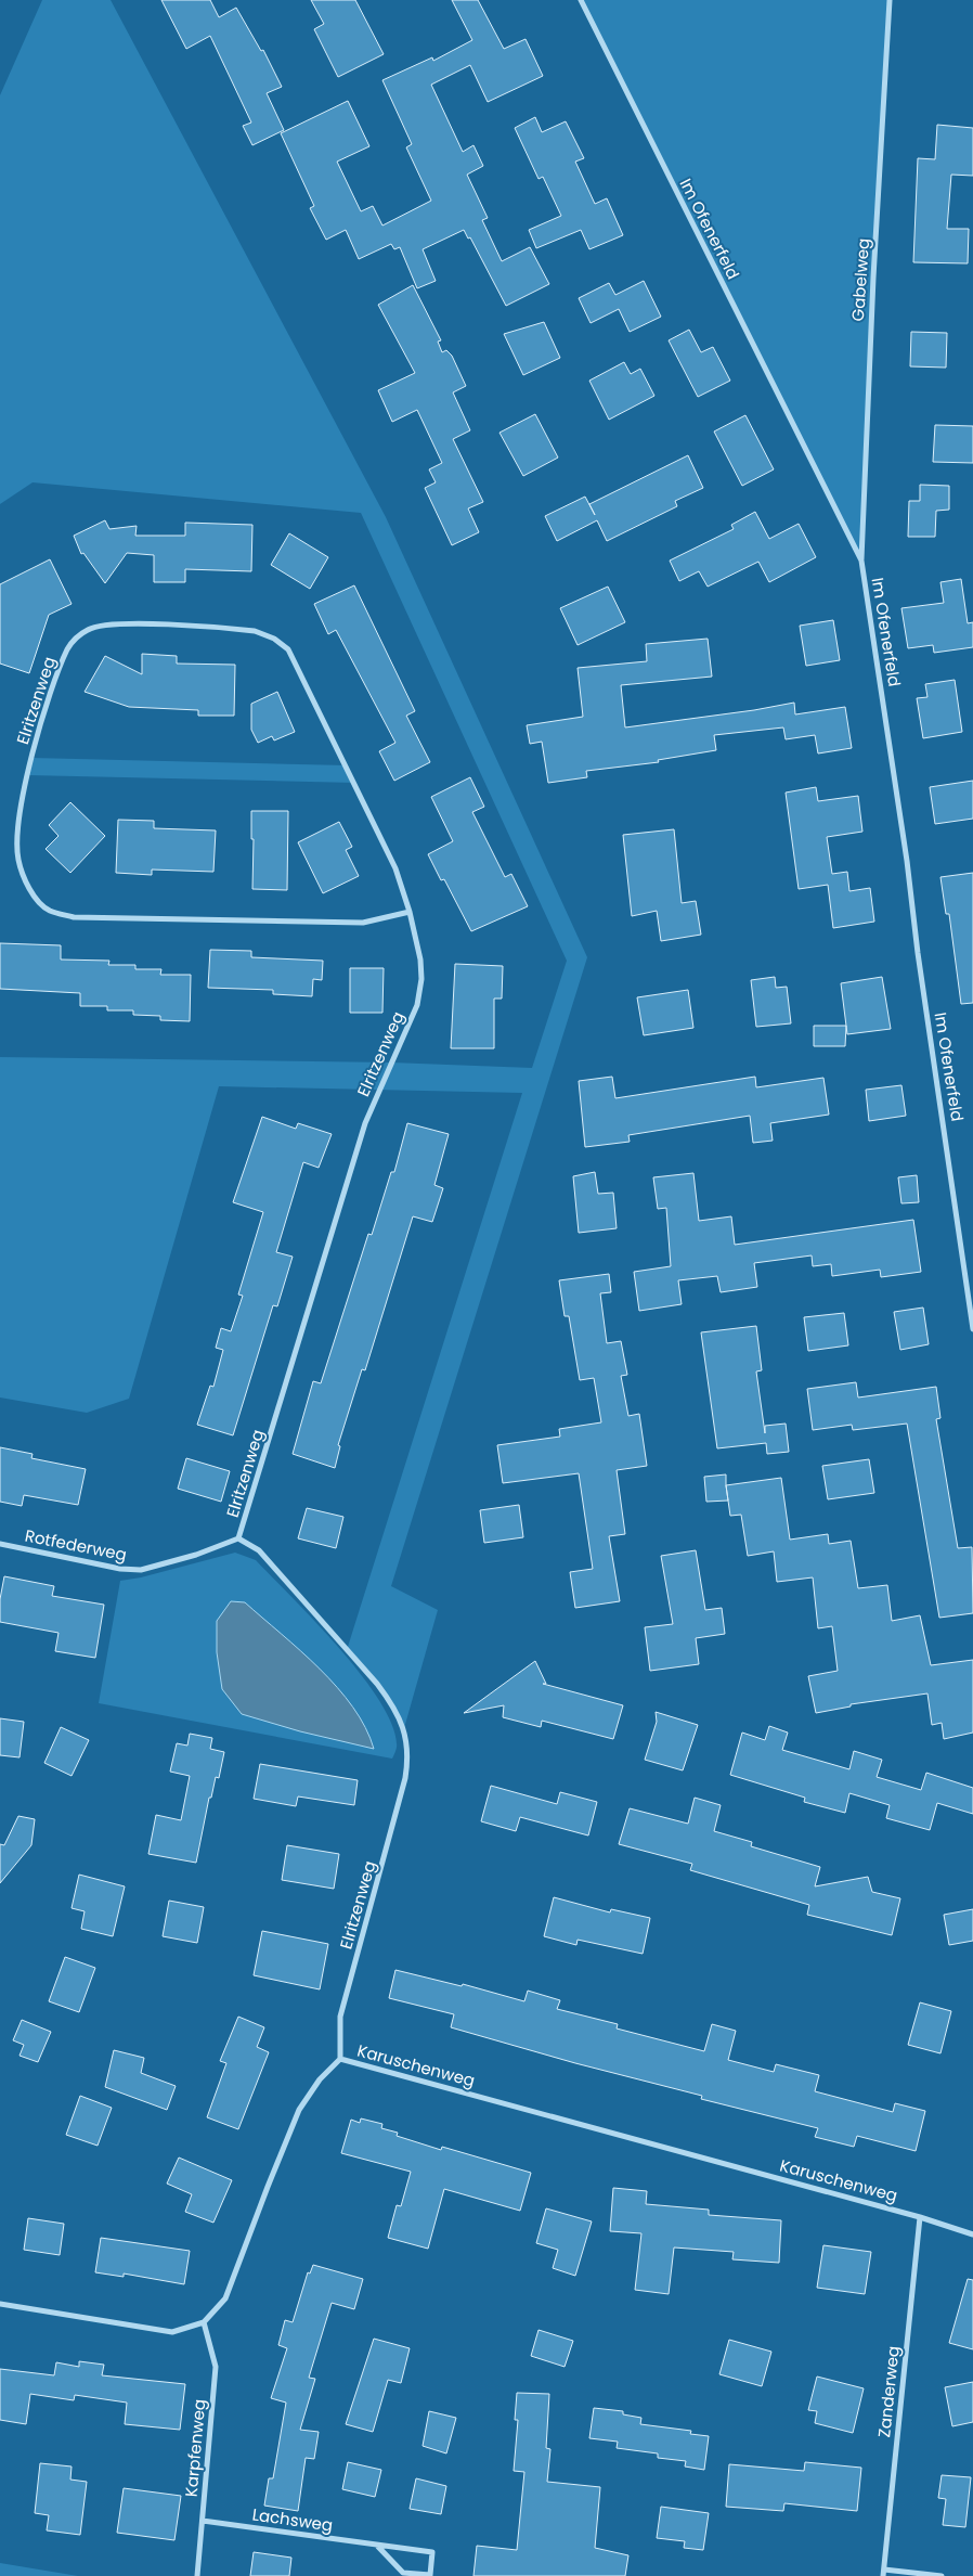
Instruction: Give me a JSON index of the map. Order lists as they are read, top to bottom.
{
  "streets": {
    "street": [
      "Im Ofenerfeld",
      "Gabelweg",
      "Elritzenweg",
      "Rotfederweg",
      "Karuschenweg",
      "Zanderweg",
      "Karpfenweg",
      "Lachsweg"
    ]
  },
  "crossings": [
    ["Im Ofenerfeld", "Gabelweg"],
    ["Elritzenweg", "Rotfederweg"],
    ["Elritzenweg", "Karuschenweg"],
    ["Karuschenweg", "Zanderweg"],
    ["Karuschenweg", "Karpfenweg"],
    ["Karpfenweg", "Lachsweg"]
  ]
}
